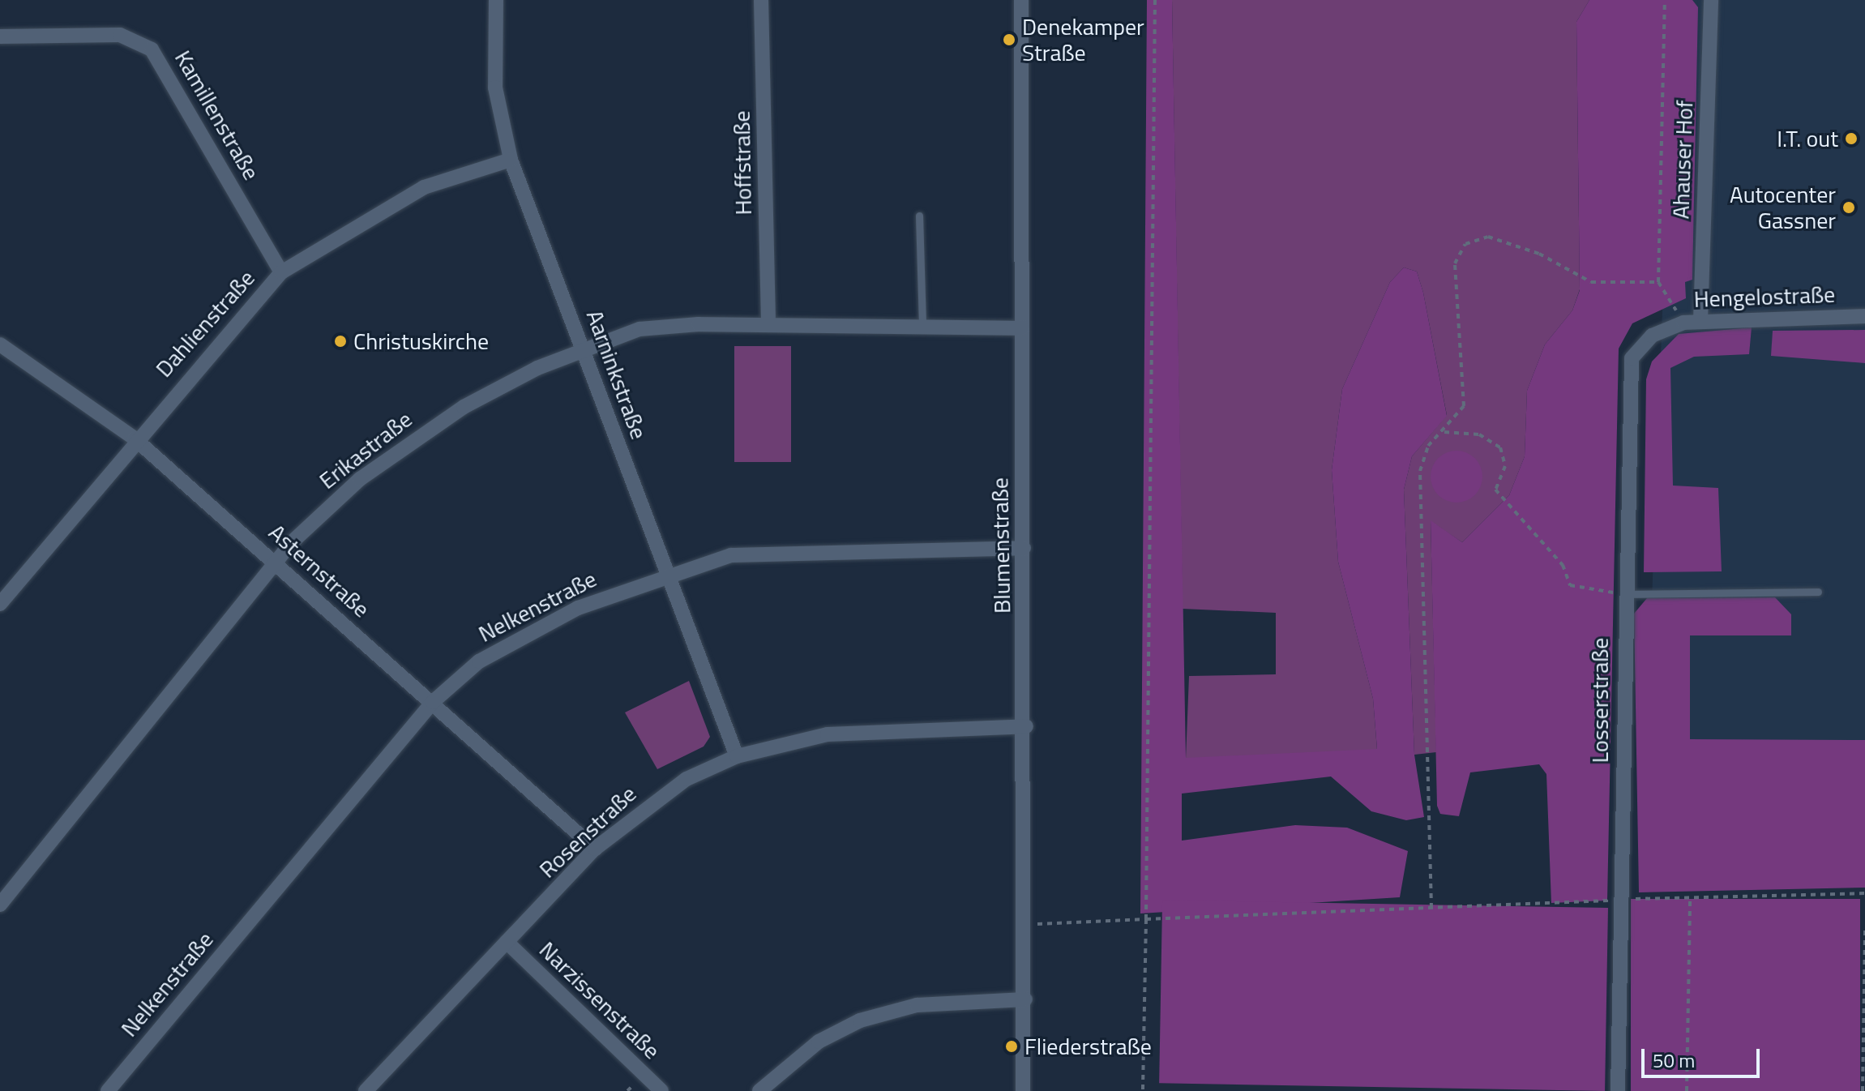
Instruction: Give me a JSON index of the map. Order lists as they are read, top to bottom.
{
  "streets": {
    "street": [
      "Kamillenstraße",
      "Ahauser Hof",
      "Hoffstraße",
      "Hengelostraße",
      "Dahlienstraße",
      "Aarninkstraße",
      "Erikastraße",
      "Blumenstraße",
      "Asternstraße",
      "Nelkenstraße",
      "Losserstraße",
      "Rosenstraße",
      "Narzissenstraße"
    ]
  },
  "crossings": [
    ["Kamillenstraße", "Dahlienstraße"],
    ["Ahauser Hof", "Hengelostraße"],
    ["Hoffstraße", "Erikastraße"],
    ["Hengelostraße", "Losserstraße"],
    ["Dahlienstraße", "Aarninkstraße"],
    ["Dahlienstraße", "Asternstraße"],
    ["Aarninkstraße", "Erikastraße"],
    ["Aarninkstraße", "Nelkenstraße"],
    ["Aarninkstraße", "Rosenstraße"],
    ["Erikastraße", "Blumenstraße"],
    ["Erikastraße", "Asternstraße"],
    ["Blumenstraße", "Nelkenstraße"],
    ["Blumenstraße", "Rosenstraße"],
    ["Asternstraße", "Nelkenstraße"],
    ["Asternstraße", "Rosenstraße"],
    ["Rosenstraße", "Narzissenstraße"]
  ],
  "places": [
    "Denekamper Straße",
    "I.T. out",
    "Autocenter Gassner",
    "Christuskirche",
    "Fliederstraße"
  ],
  "scale_bar": "50 m"
}
